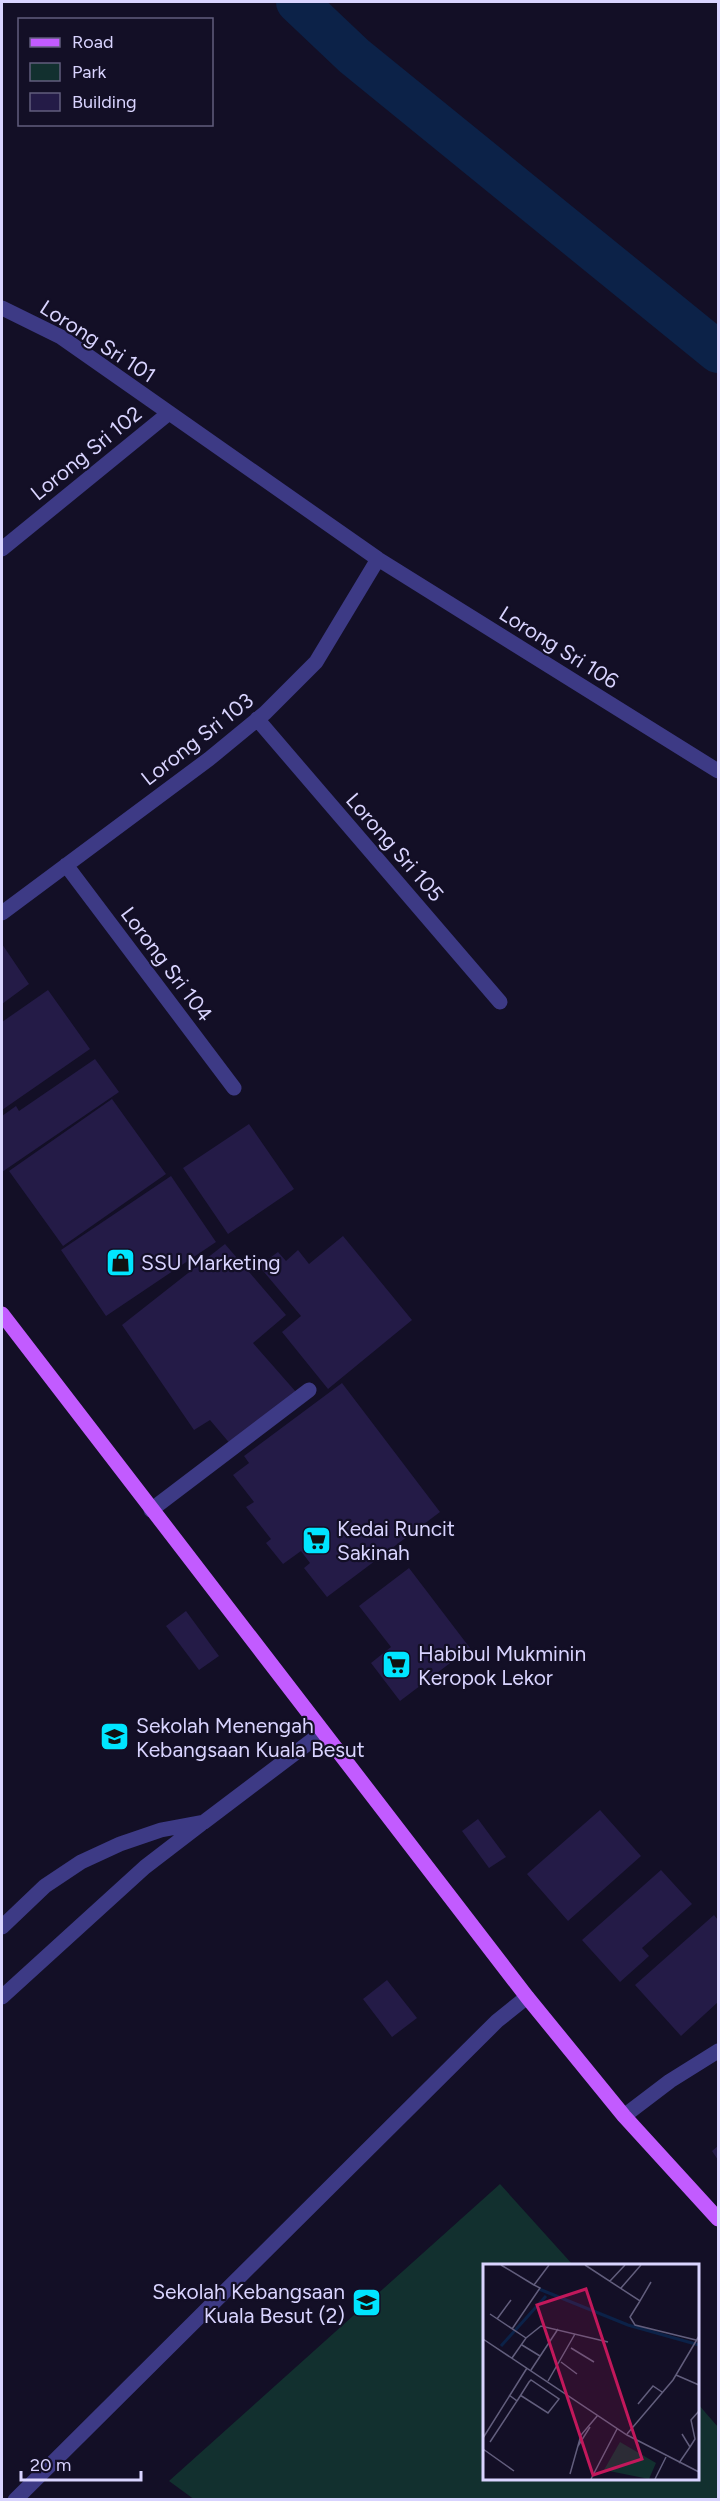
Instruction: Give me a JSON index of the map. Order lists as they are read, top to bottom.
{
  "streets": {
    "street": [
      "Lorong Sri 101",
      "Lorong Sri 102",
      "Lorong Sri 106",
      "Lorong Sri 103",
      "Lorong Sri 105",
      "Lorong Sri 104"
    ]
  },
  "crossings": [
    ["Lorong Sri 101", "Lorong Sri 102"],
    ["Lorong Sri 101", "Lorong Sri 106"],
    ["Lorong Sri 101", "Lorong Sri 103"],
    ["Lorong Sri 106", "Lorong Sri 103"],
    ["Lorong Sri 103", "Lorong Sri 105"],
    ["Lorong Sri 103", "Lorong Sri 104"]
  ],
  "places": {
    "shop": ["SSU Marketing"],
    "supermarket": ["Kedai Runcit Sakinah", "Habibul Mukminin Keropok Lekor"],
    "school or university": ["Sekolah Menengah Kebangsaan Kuala Besut", "Sekolah Kebangsaan Kuala Besut (2)"]
  },
  "legend": ["Road", "Park", "Building"],
  "scale_bar": "20 m"
}
